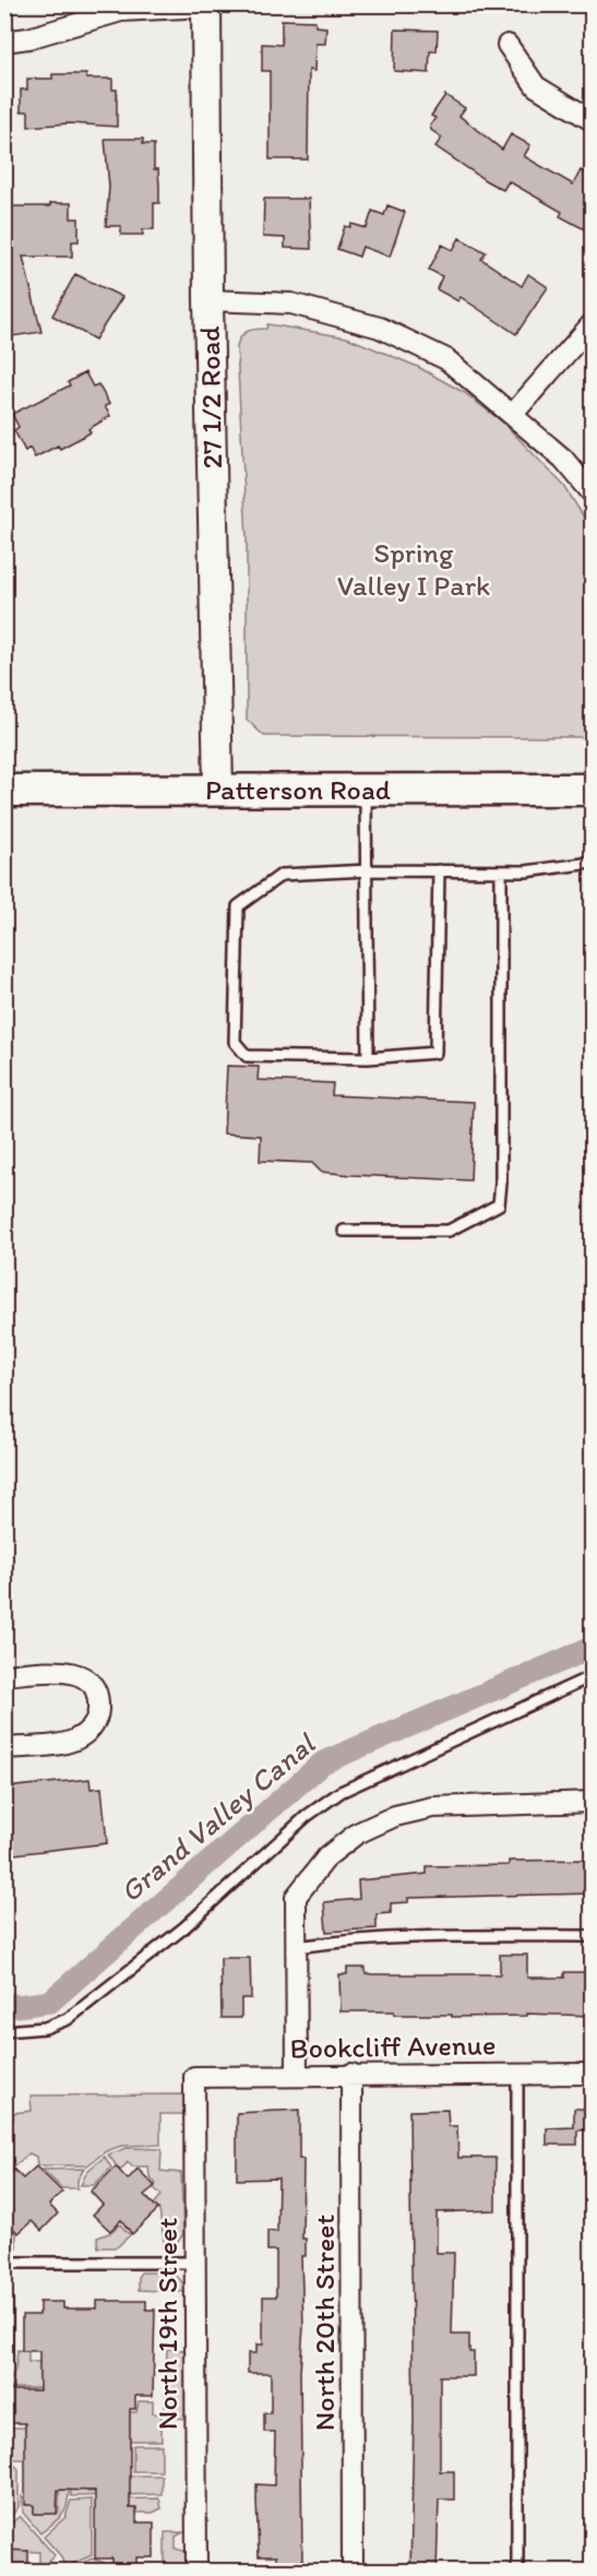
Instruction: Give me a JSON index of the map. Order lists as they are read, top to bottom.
{
  "streets": {
    "main road": ["27 1/2 Road", "Patterson Road"],
    "street": ["Bookcliff Avenue", "North 20th Street", "North 19th Street"]
  },
  "crossings": [
    ["27 1/2 Road", "Patterson Road"],
    ["Bookcliff Avenue", "North 20th Street"],
    ["Bookcliff Avenue", "North 19th Street"]
  ],
  "water": ["Grand Valley Canal"],
  "parks": ["Spring Valley I Park"]
}
